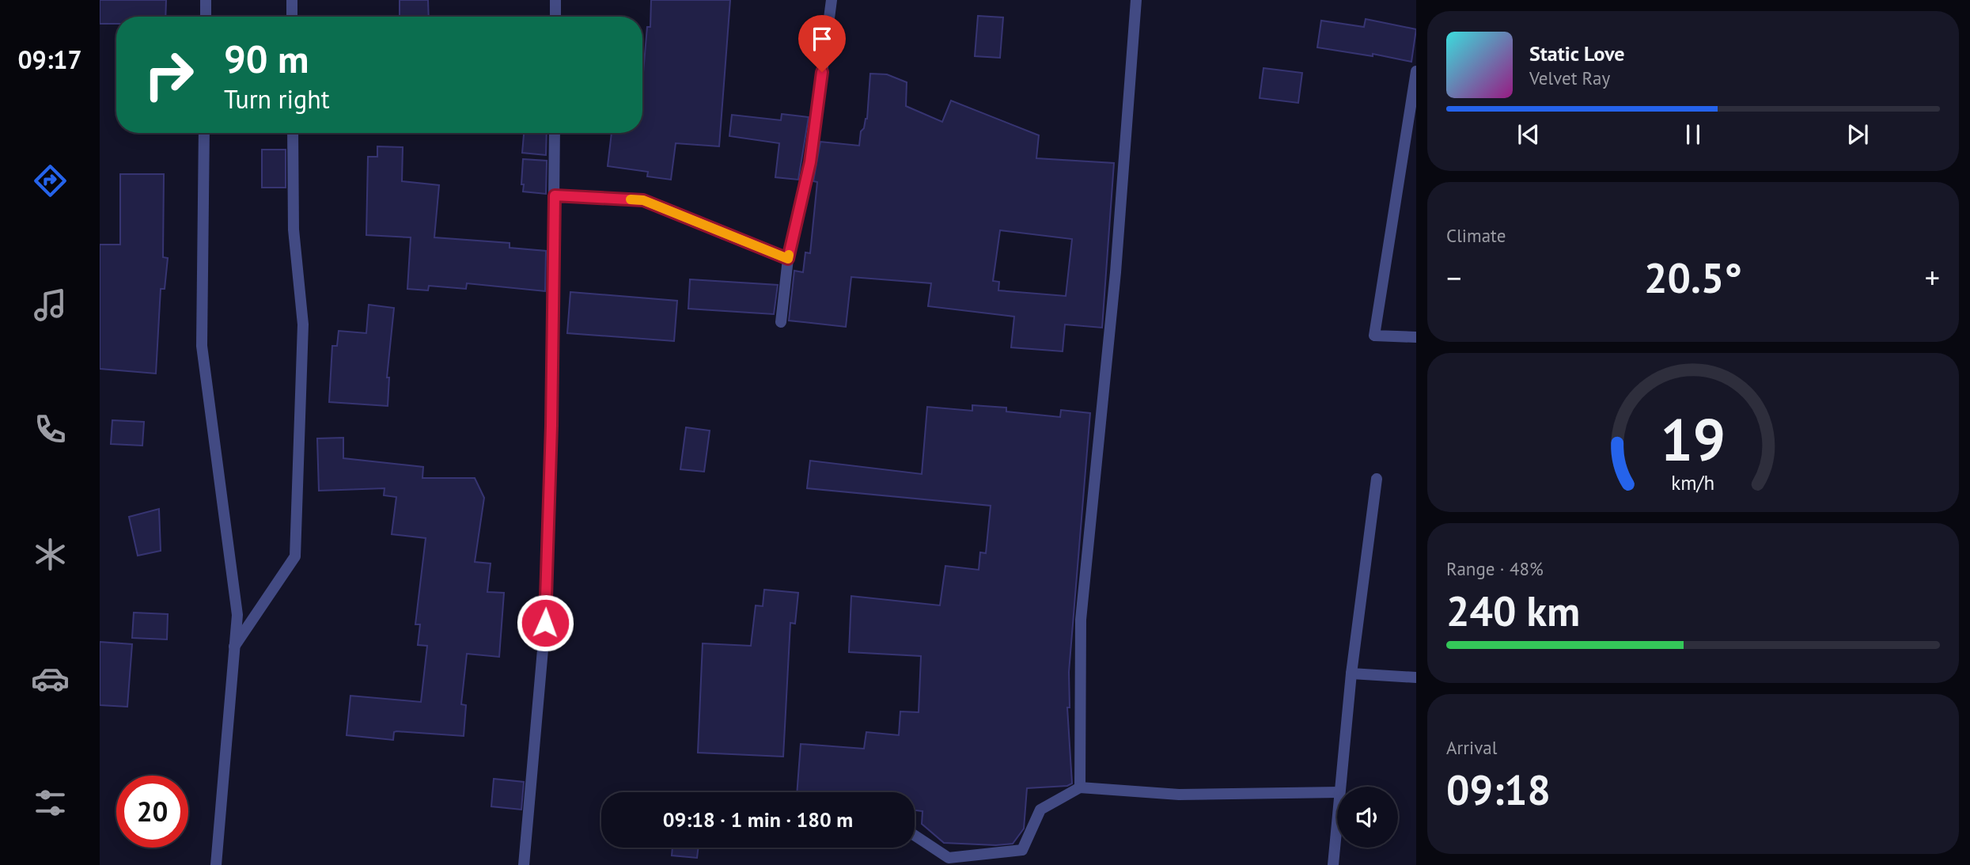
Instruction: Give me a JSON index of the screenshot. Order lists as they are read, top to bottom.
{
  "page": {
    "tabs": "09:17",
    "turn": ["90 m", "Turn right"],
    "song": ["Static Love", "Velvet Ray"],
    "tile": [
      "Climate",
      ["Range · 48%", "240 km"],
      ["Arrival", "09:18"]
    ],
    "heat": ["−", "20.5°", "+"],
    "limit": "20",
    "trip": "09:18 · 1 min · 180 m",
    "gauge": ["19", "km/h"]
  }
}
